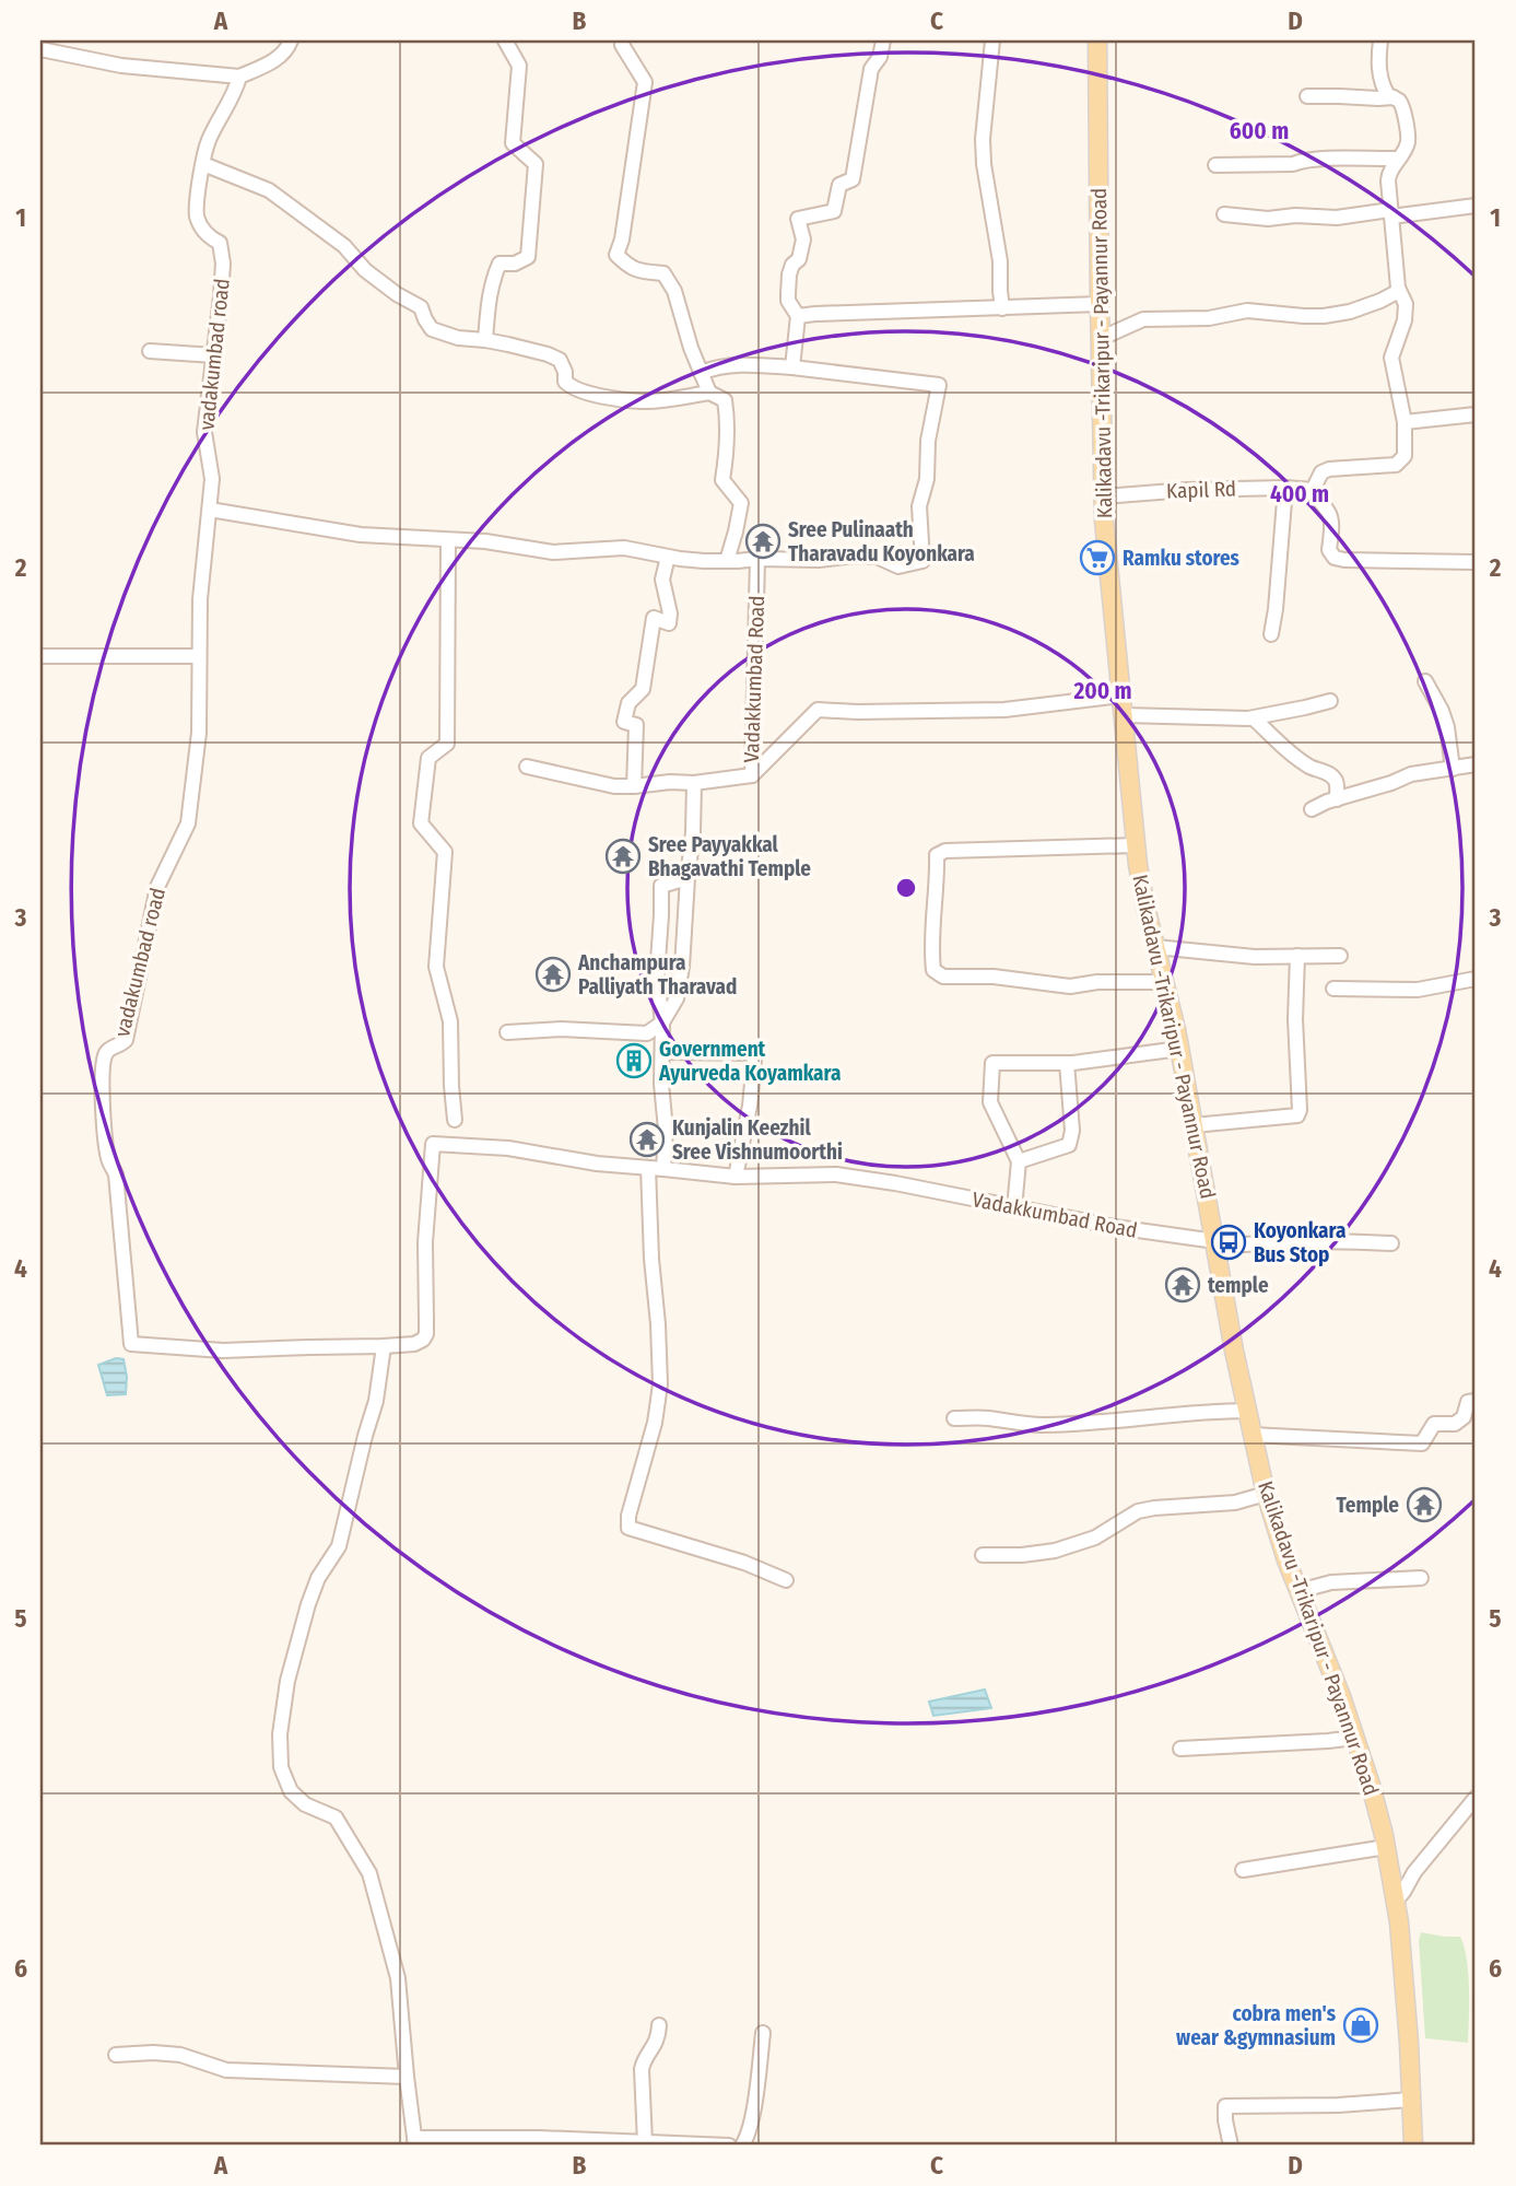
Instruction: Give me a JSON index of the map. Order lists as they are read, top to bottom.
{
  "streets": {
    "main road": ["Kalikadavu -Trikaripur - Payannur Road"],
    "street": ["vadakumbad road", "Kapil Rd", "Vadakkumbad Road"]
  },
  "crossings": [
    ["Kalikadavu -Trikaripur - Payannur Road", "Kapil Rd"],
    ["Kalikadavu -Trikaripur - Payannur Road", "Vadakkumbad Road"],
    ["vadakumbad road", "Vadakkumbad Road"]
  ],
  "places": {
    "temple": [
      "Sree Pulinaath Tharavadu Koyonkara",
      "Sree Payyakkal Bhagavathi Temple",
      "Anchampura Palliyath Tharavad",
      "Kunjalin Keezhil Sree Vishnumoorthi",
      "temple",
      "Temple"
    ],
    "supermarket": ["Ramku stores"],
    "building": ["Government Ayurveda Koyamkara"],
    "bus stop": ["Koyonkara Bus Stop"],
    "shop": ["cobra men's wear &gymnasium"]
  },
  "grid": {
    "columns": [
      "A",
      "B",
      "C",
      "D"
    ],
    "rows": [
      "1",
      "2",
      "3",
      "4",
      "5",
      "6"
    ]
  },
  "rings": ["600 m", "400 m", "200 m"]
}
